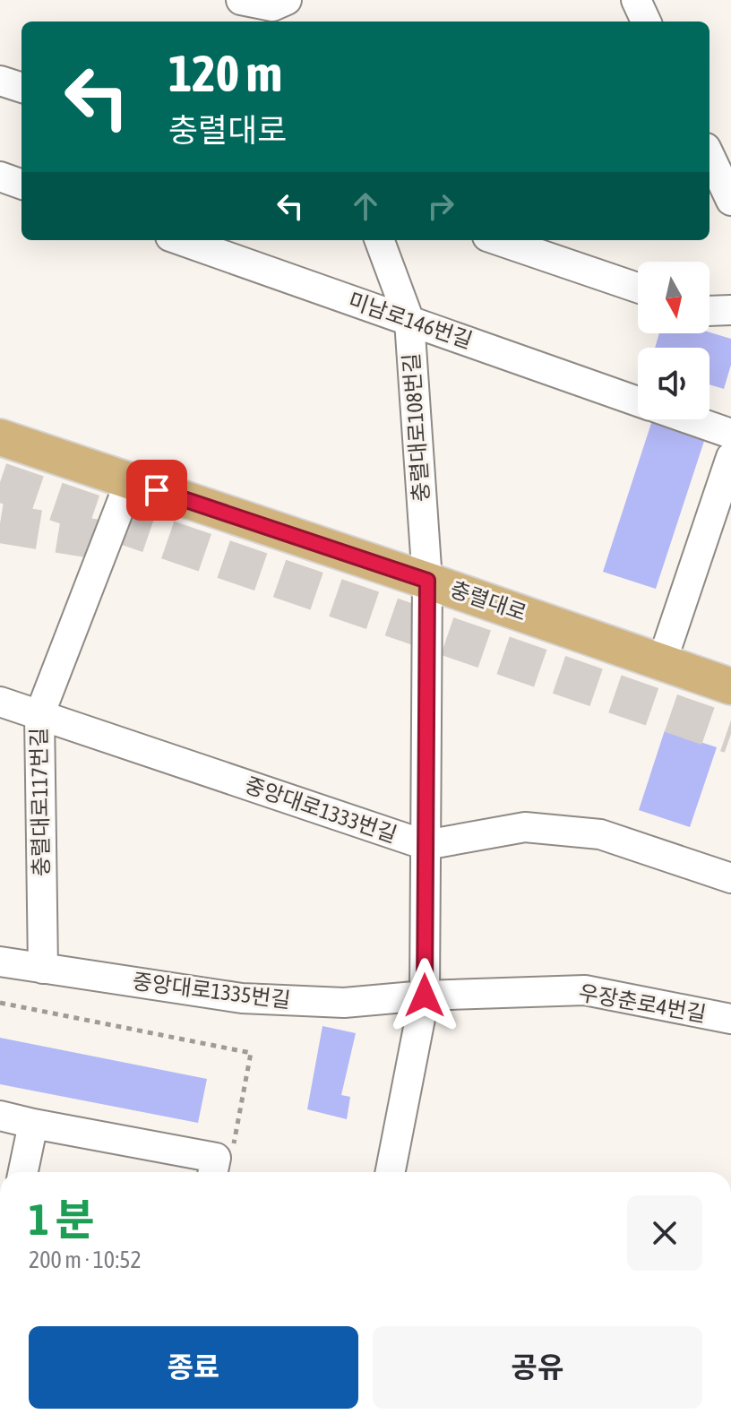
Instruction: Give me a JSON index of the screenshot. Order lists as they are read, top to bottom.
{
  "streets": {
    "main road": ["충렬대로"],
    "street": [
      "미남로146번길",
      "충렬대로108번길",
      "충렬대로117번길",
      "중앙대로1333번길",
      "중앙대로1335번길",
      "우장춘로4번길"
    ]
  },
  "crossings": [
    ["미남로146번길", "충렬대로108번길"],
    ["충렬대로108번길", "충렬대로"],
    ["충렬대로108번길", "중앙대로1333번길"],
    ["충렬대로108번길", "중앙대로1335번길"],
    ["충렬대로108번길", "우장춘로4번길"],
    ["충렬대로", "충렬대로117번길"],
    ["충렬대로117번길", "중앙대로1333번길"],
    ["충렬대로117번길", "중앙대로1335번길"],
    ["중앙대로1335번길", "우장춘로4번길"]
  ],
  "north": "bottom",
  "page": {
    "turn": ["120 m", "충렬대로"],
    "heading": ["1 분", "200 m · 10:52"],
    "buttons": ["종료", "공유"]
  }
}
